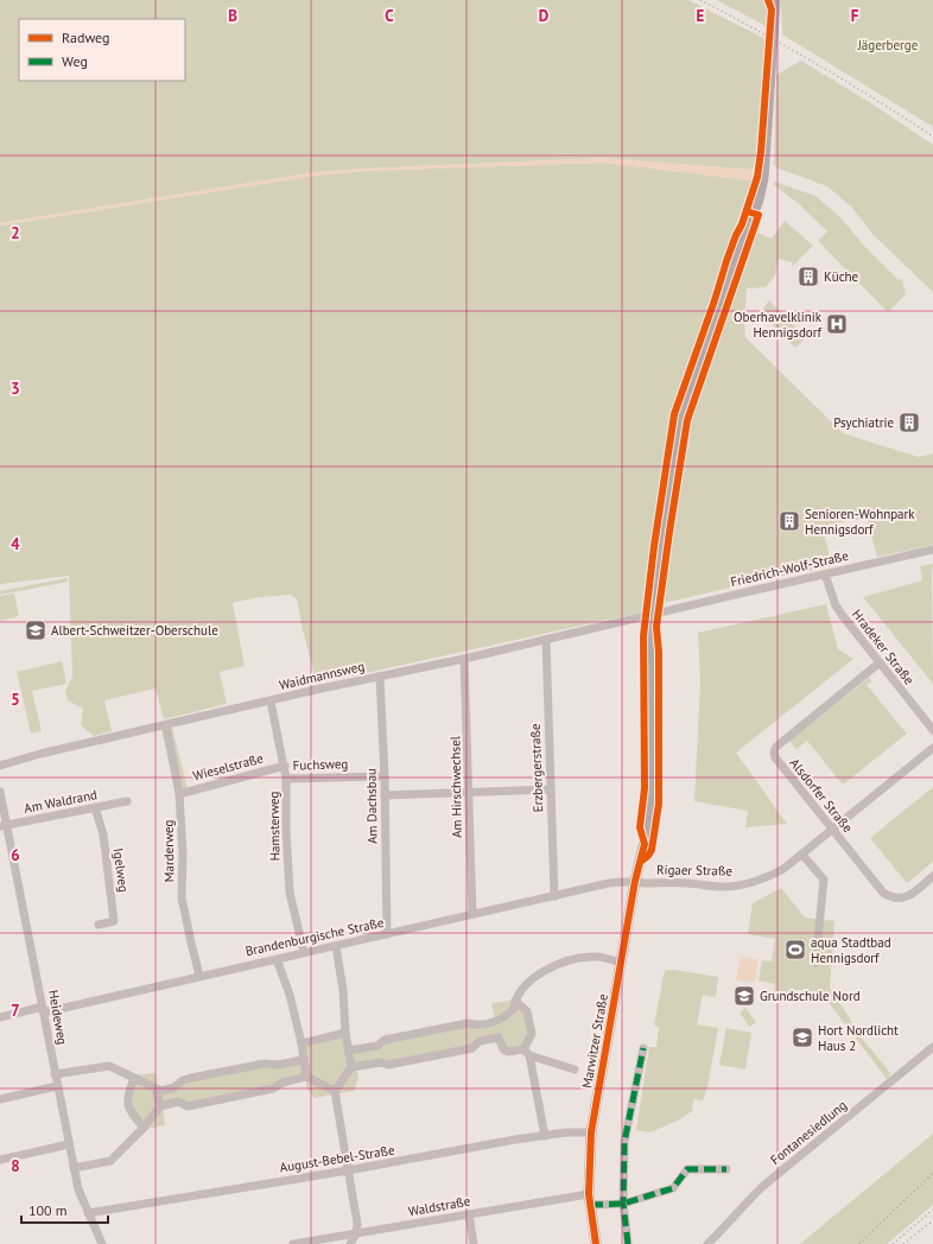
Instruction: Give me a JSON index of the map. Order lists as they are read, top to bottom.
{
  "streets": {
    "main road": ["Marwitzer Straße"],
    "street": [
      "Friedrich-Wolf-Straße",
      "Hradeker Straße",
      "Waidmannsweg",
      "Fuchsweg",
      "Wieselstraße",
      "Erzbergerstraße",
      "Am Hirschwechsel",
      "Alsdorfer Straße",
      "Am Waldrand",
      "Am Dachsbau",
      "Hamsterweg",
      "Marderweg",
      "Igelweg",
      "Rigaer Straße",
      "Brandenburgische Straße",
      "Heideweg",
      "Fontanesiedlung",
      "August-Bebel-Straße",
      "Waldstraße"
    ]
  },
  "crossings": [
    ["Friedrich-Wolf-Straße", "Hradeker Straße"],
    ["Friedrich-Wolf-Straße", "Waidmannsweg"],
    ["Friedrich-Wolf-Straße", "Marwitzer Straße"],
    ["Hradeker Straße", "Alsdorfer Straße"],
    ["Waidmannsweg", "Erzbergerstraße"],
    ["Waidmannsweg", "Am Hirschwechsel"],
    ["Waidmannsweg", "Am Dachsbau"],
    ["Waidmannsweg", "Hamsterweg"],
    ["Waidmannsweg", "Marderweg"],
    ["Waidmannsweg", "Marwitzer Straße"],
    ["Fuchsweg", "Am Dachsbau"],
    ["Fuchsweg", "Hamsterweg"],
    ["Wieselstraße", "Hamsterweg"],
    ["Wieselstraße", "Marderweg"],
    ["Erzbergerstraße", "Brandenburgische Straße"],
    ["Am Hirschwechsel", "Brandenburgische Straße"],
    ["Alsdorfer Straße", "Rigaer Straße"],
    ["Am Waldrand", "Igelweg"],
    ["Am Waldrand", "Heideweg"],
    ["Am Dachsbau", "Brandenburgische Straße"],
    ["Hamsterweg", "Brandenburgische Straße"],
    ["Marderweg", "Brandenburgische Straße"],
    ["Rigaer Straße", "Brandenburgische Straße"],
    ["Rigaer Straße", "Marwitzer Straße"],
    ["Brandenburgische Straße", "Heideweg"],
    ["Brandenburgische Straße", "Marwitzer Straße"],
    ["Heideweg", "August-Bebel-Straße"],
    ["Marwitzer Straße", "August-Bebel-Straße"],
    ["Marwitzer Straße", "Waldstraße"]
  ],
  "parks": ["Jägerberge"],
  "places": {
    "building": ["Küche", "Psychiatrie", "Senioren-Wohnpark Hennigsdorf"],
    "hospital": ["Oberhavelklinik Hennigsdorf"],
    "school or university": ["Albert-Schweitzer-Oberschule", "Grundschule Nord", "Hort Nordlicht Haus 2"],
    "sports": ["aqua Stadtbad Hennigsdorf"]
  },
  "legend": ["Radweg", "Weg"],
  "scale_bar": "100 m",
  "grid": {
    "columns": [
      "B",
      "C",
      "D",
      "E",
      "F"
    ],
    "rows": [
      "2",
      "3",
      "4",
      "5",
      "6",
      "7",
      "8"
    ]
  }
}
